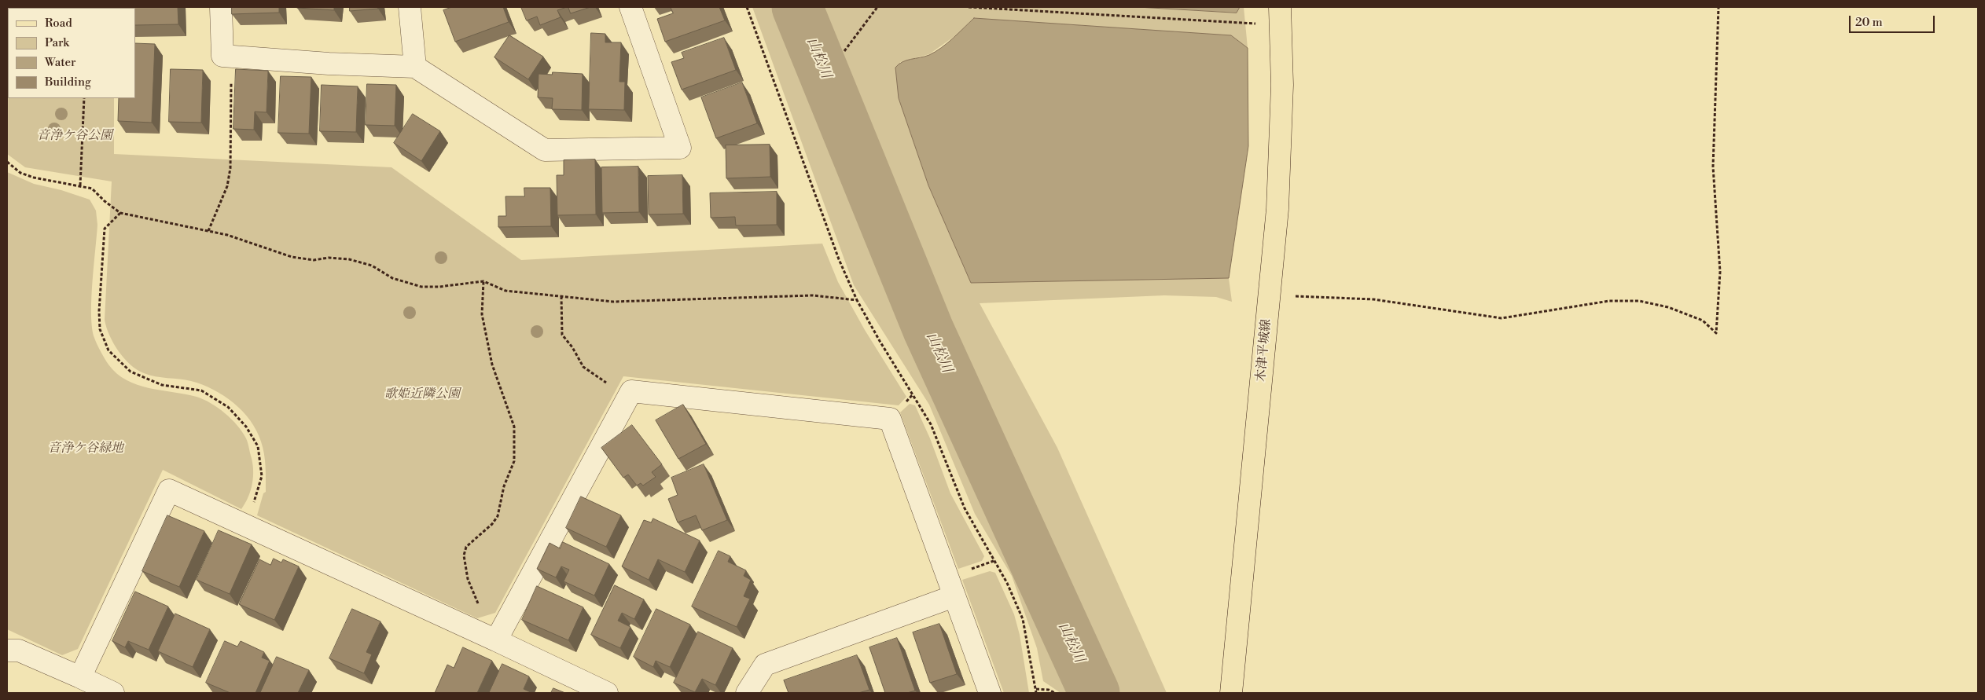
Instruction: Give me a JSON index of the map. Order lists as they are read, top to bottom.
{
  "streets": {
    "main road": ["木津平城線"]
  },
  "water": ["山松川"],
  "parks": ["音浄ケ谷公園", "歌姫近隣公園", "音浄ケ谷緑地"],
  "legend": [
    "Road",
    "Park",
    "Water",
    "Building"
  ],
  "scale_bar": "20 m"
}
